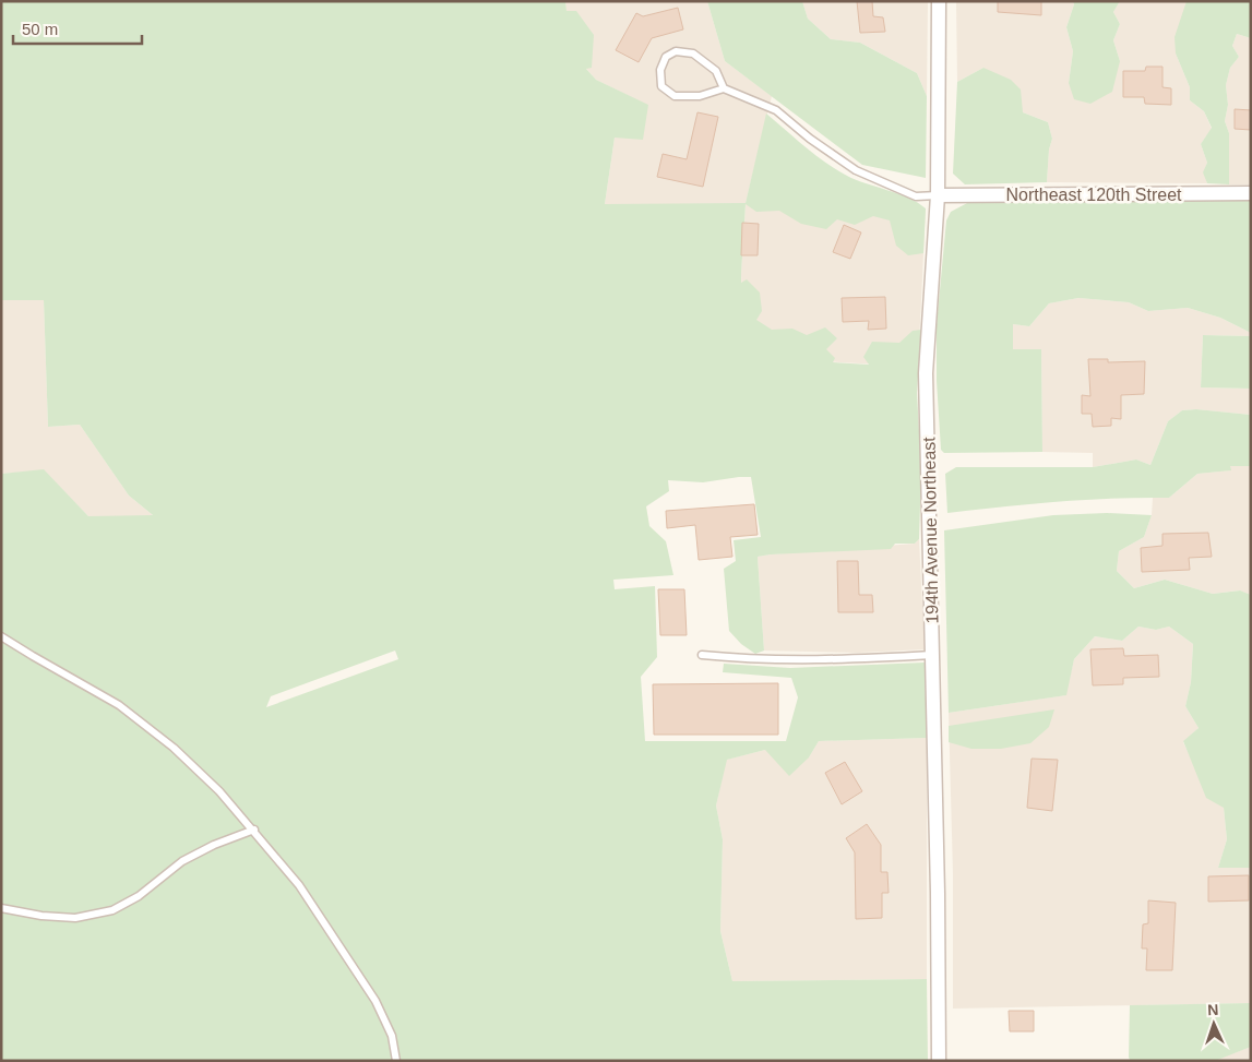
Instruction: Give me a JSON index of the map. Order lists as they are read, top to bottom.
{
  "streets": {
    "street": ["Northeast 120th Street", "194th Avenue Northeast"]
  },
  "crossings": [
    ["Northeast 120th Street", "194th Avenue Northeast"]
  ],
  "scale_bar": "50 m",
  "north": "top"
}
